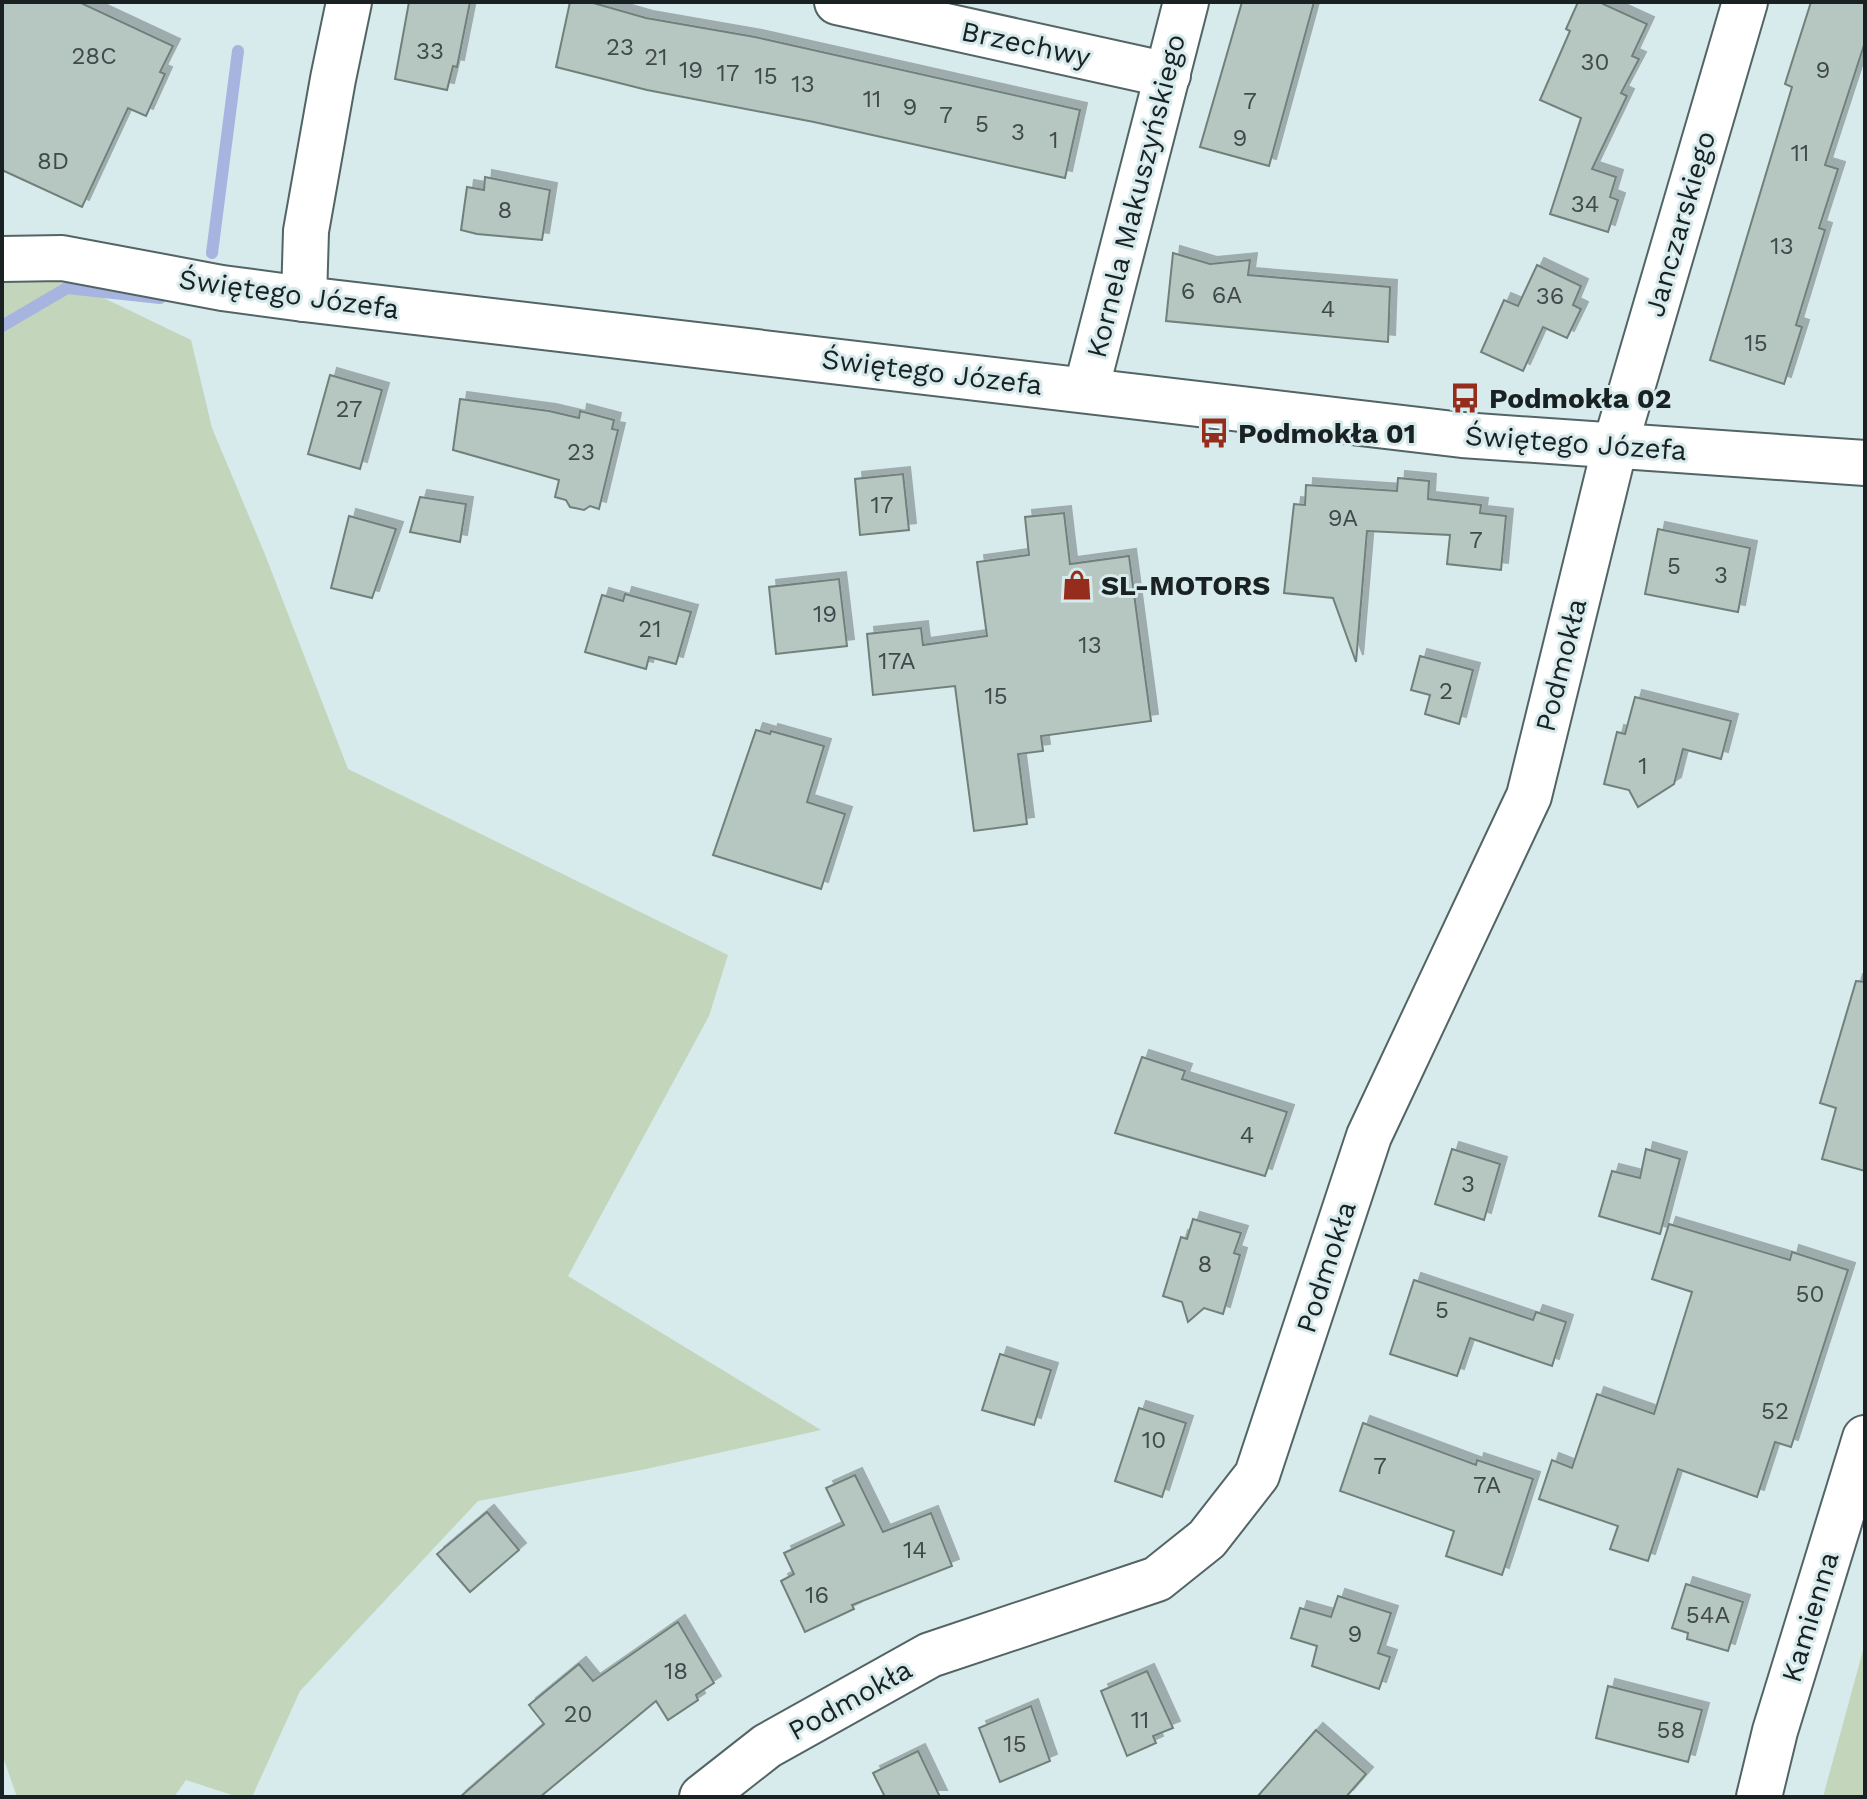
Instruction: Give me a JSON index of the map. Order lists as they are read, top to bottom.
{
  "streets": {
    "street": [
      "Brzechwy",
      "Kornela Makuszyńskiego",
      "Janczarskiego",
      "Świętego Józefa",
      "Podmokła",
      "Kamienna"
    ]
  },
  "crossings": [
    ["Brzechwy", "Kornela Makuszyńskiego"],
    ["Kornela Makuszyńskiego", "Świętego Józefa"],
    ["Janczarskiego", "Świętego Józefa"],
    ["Janczarskiego", "Podmokła"],
    ["Świętego Józefa", "Podmokła"]
  ],
  "places": {
    "bus stop": ["Podmokła 02", "Podmokła 01"],
    "shop": ["SL-MOTORS"]
  },
  "house_numbers": [
    "23",
    "33",
    "28C",
    "21",
    "30",
    "19",
    "9",
    "17",
    "15",
    "13",
    "11",
    "7",
    "9",
    "7",
    "5",
    "3",
    "9",
    "1",
    "11",
    "8D",
    "34",
    "8",
    "13",
    "6",
    "6A",
    "36",
    "4",
    "15",
    "27",
    "23",
    "17",
    "9A",
    "7",
    "5",
    "3",
    "19",
    "21",
    "13",
    "17A",
    "2",
    "15",
    "1",
    "4",
    "3",
    "8",
    "50",
    "5",
    "52",
    "10",
    "7",
    "7A",
    "14",
    "16",
    "54A",
    "9",
    "18",
    "20",
    "11",
    "58",
    "15"
  ]
}
